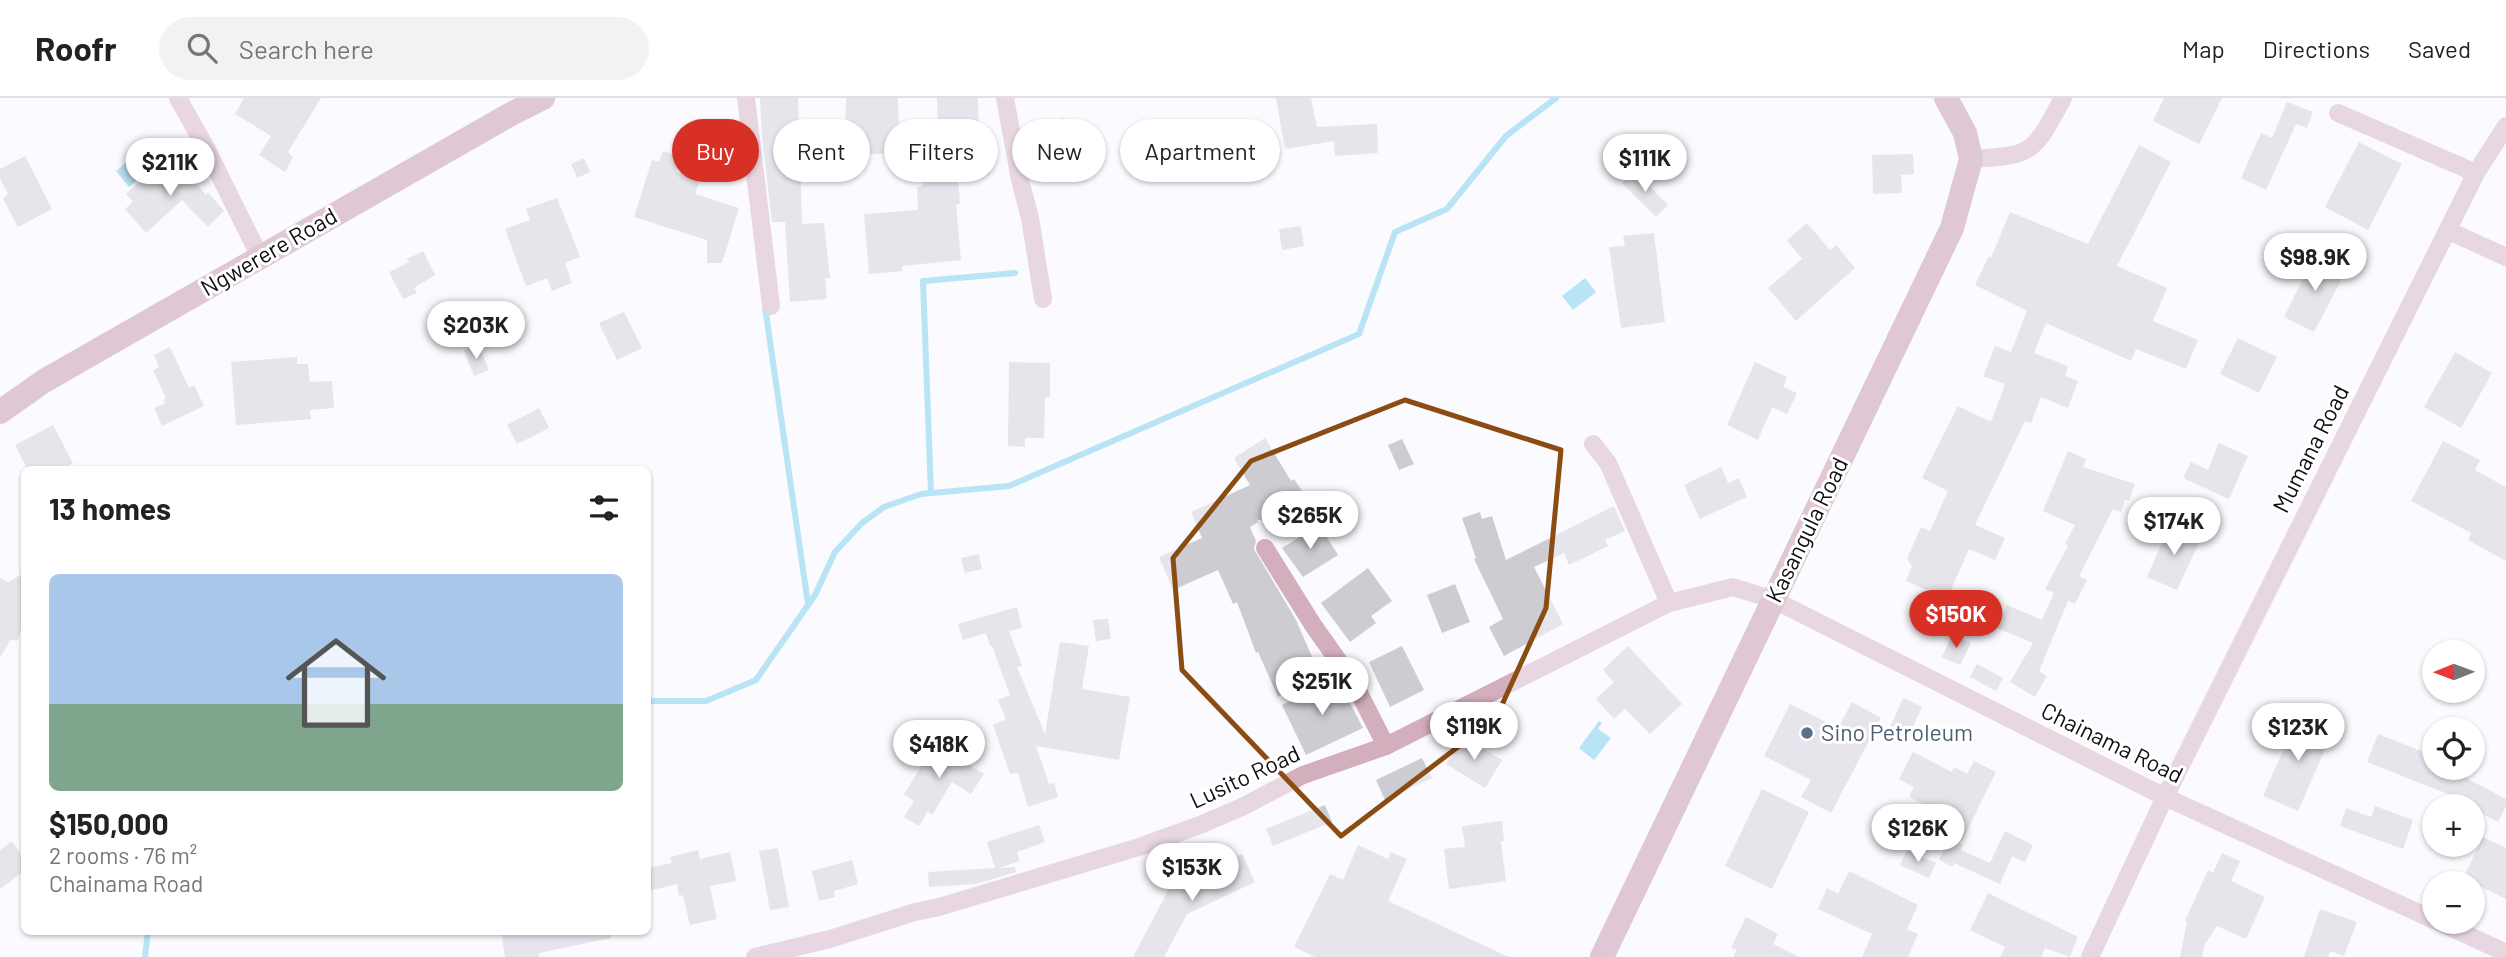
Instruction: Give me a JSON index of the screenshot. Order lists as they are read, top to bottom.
{
  "streets": {
    "main road": ["Ngwerere Road", "Kasangula Road"],
    "street": ["Mumana Road", "Chainama Road", "Lusito Road"]
  },
  "crossings": [
    ["Mumana Road", "Chainama Road"],
    ["Kasangula Road", "Chainama Road"],
    ["Kasangula Road", "Lusito Road"],
    ["Chainama Road", "Lusito Road"]
  ],
  "places": ["Sino Petroleum"],
  "north": "left",
  "page": {
    "header": "Roofr",
    "search": "Search here",
    "nav": ["Map", "Directions", "Saved"],
    "chip": [
      "Buy",
      "Rent",
      "Filters",
      "New",
      "Apartment"
    ],
    "price": [
      "$111K",
      "$211K",
      "$98.9K",
      "$203K",
      "$265K",
      "$174K",
      "$150K",
      "$251K",
      "$119K",
      "$123K",
      "$418K",
      "$126K",
      "$153K"
    ],
    "heading": "13 homes",
    "list": [
      {
        "name": "$150,000",
        "note": "2 rooms · 76 m² · Chainama Road"
      }
    ],
    "map_buttons": ["+", "−"]
  }
}
